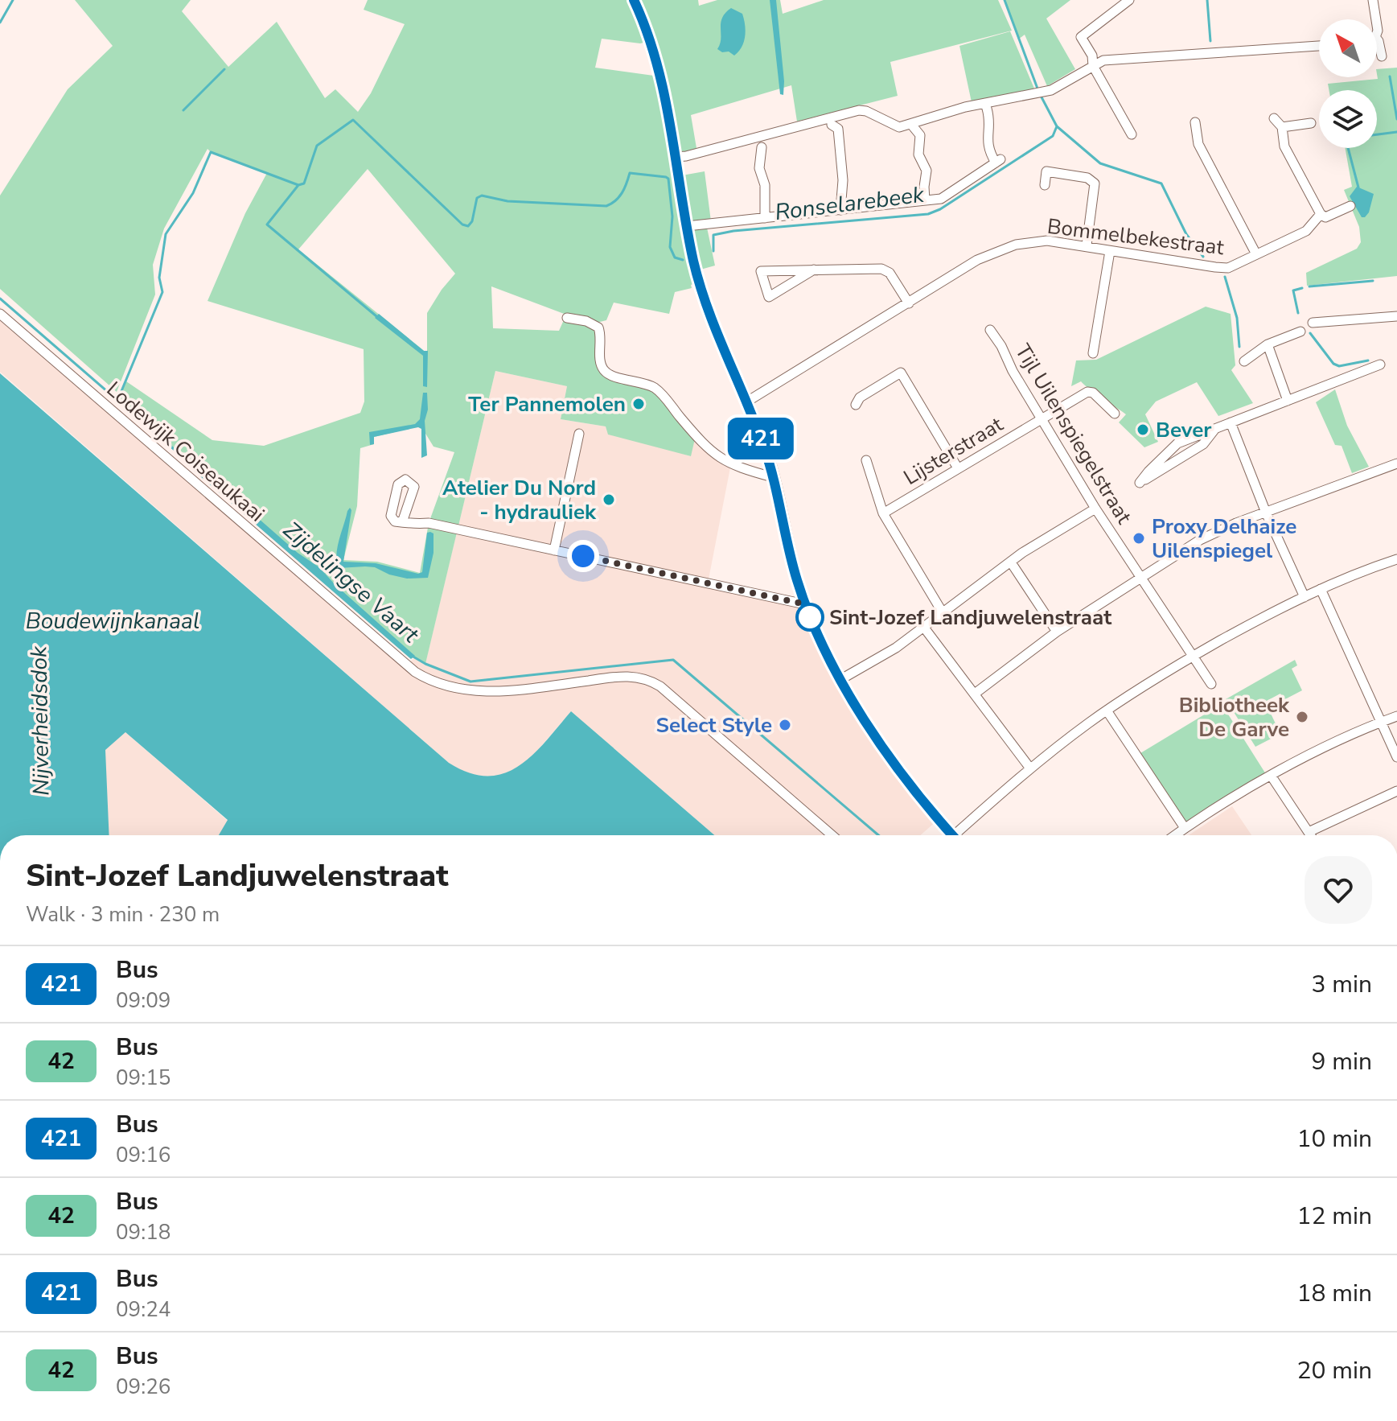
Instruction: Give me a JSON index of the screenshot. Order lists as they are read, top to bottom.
{
  "streets": {
    "street": [
      "Bommelbekestraat",
      "Tijl Uilenspiegelstraat",
      "Lijsterstraat",
      "Lodewijk Coiseaukaai"
    ]
  },
  "crossings": [
    ["Tijl Uilenspiegelstraat", "Lijsterstraat"]
  ],
  "water": [
    "Ronselarebeek",
    "Zijdelingse Vaart",
    "Boudewijnkanaal",
    "Nijverheidsdok"
  ],
  "places": [
    "Ter Pannemolen",
    "Bever",
    "Atelier Du Nord - hydrauliek",
    "Proxy Delhaize Uilenspiegel",
    "Sint-Jozef Landjuwelenstraat",
    "Bibliotheek De Garve",
    "Select Style"
  ],
  "lines": ["bus line 421"],
  "north": "top left",
  "page": {
    "on_map": "421",
    "heading": ["Sint-Jozef Landjuwelenstraat", "Walk · 3 min · 230 m"],
    "list": [
      {
        "mark": "421",
        "name": "Bus",
        "note": "09:09",
        "value": "3 min"
      },
      {
        "mark": "42",
        "name": "Bus",
        "note": "09:15",
        "value": "9 min"
      },
      {
        "mark": "421",
        "name": "Bus",
        "note": "09:16",
        "value": "10 min"
      },
      {
        "mark": "42",
        "name": "Bus",
        "note": "09:18",
        "value": "12 min"
      },
      {
        "mark": "421",
        "name": "Bus",
        "note": "09:24",
        "value": "18 min"
      },
      {
        "mark": "42",
        "name": "Bus",
        "note": "09:26",
        "value": "20 min"
      }
    ]
  }
}
